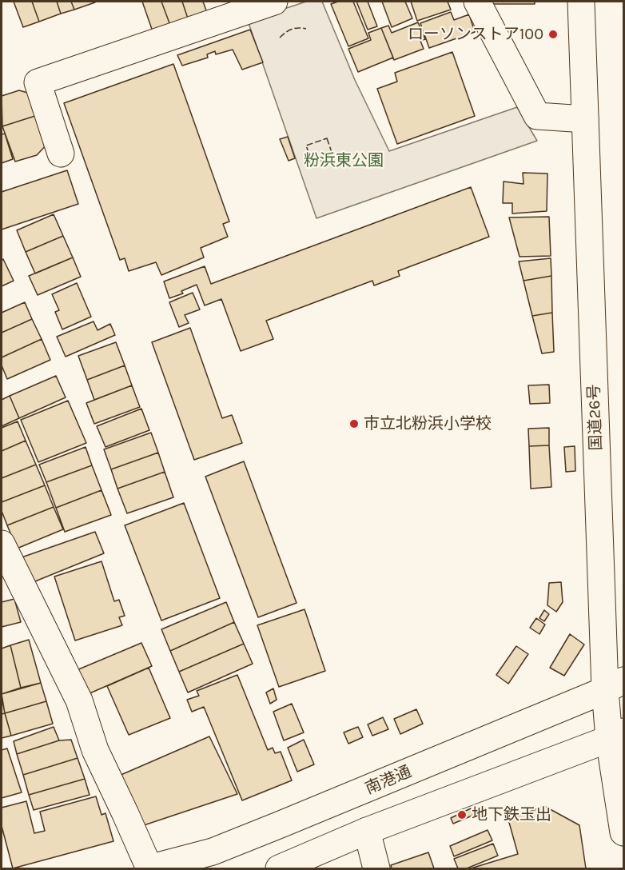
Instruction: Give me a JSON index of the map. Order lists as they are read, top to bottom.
{
  "streets": {
    "main road": ["国道26号", "南港通"]
  },
  "crossings": [
    ["国道26号", "南港通"]
  ],
  "parks": ["粉浜東公園"],
  "places": ["ローソンストア100", "市立北粉浜小学校", "地下鉄玉出"]
}
